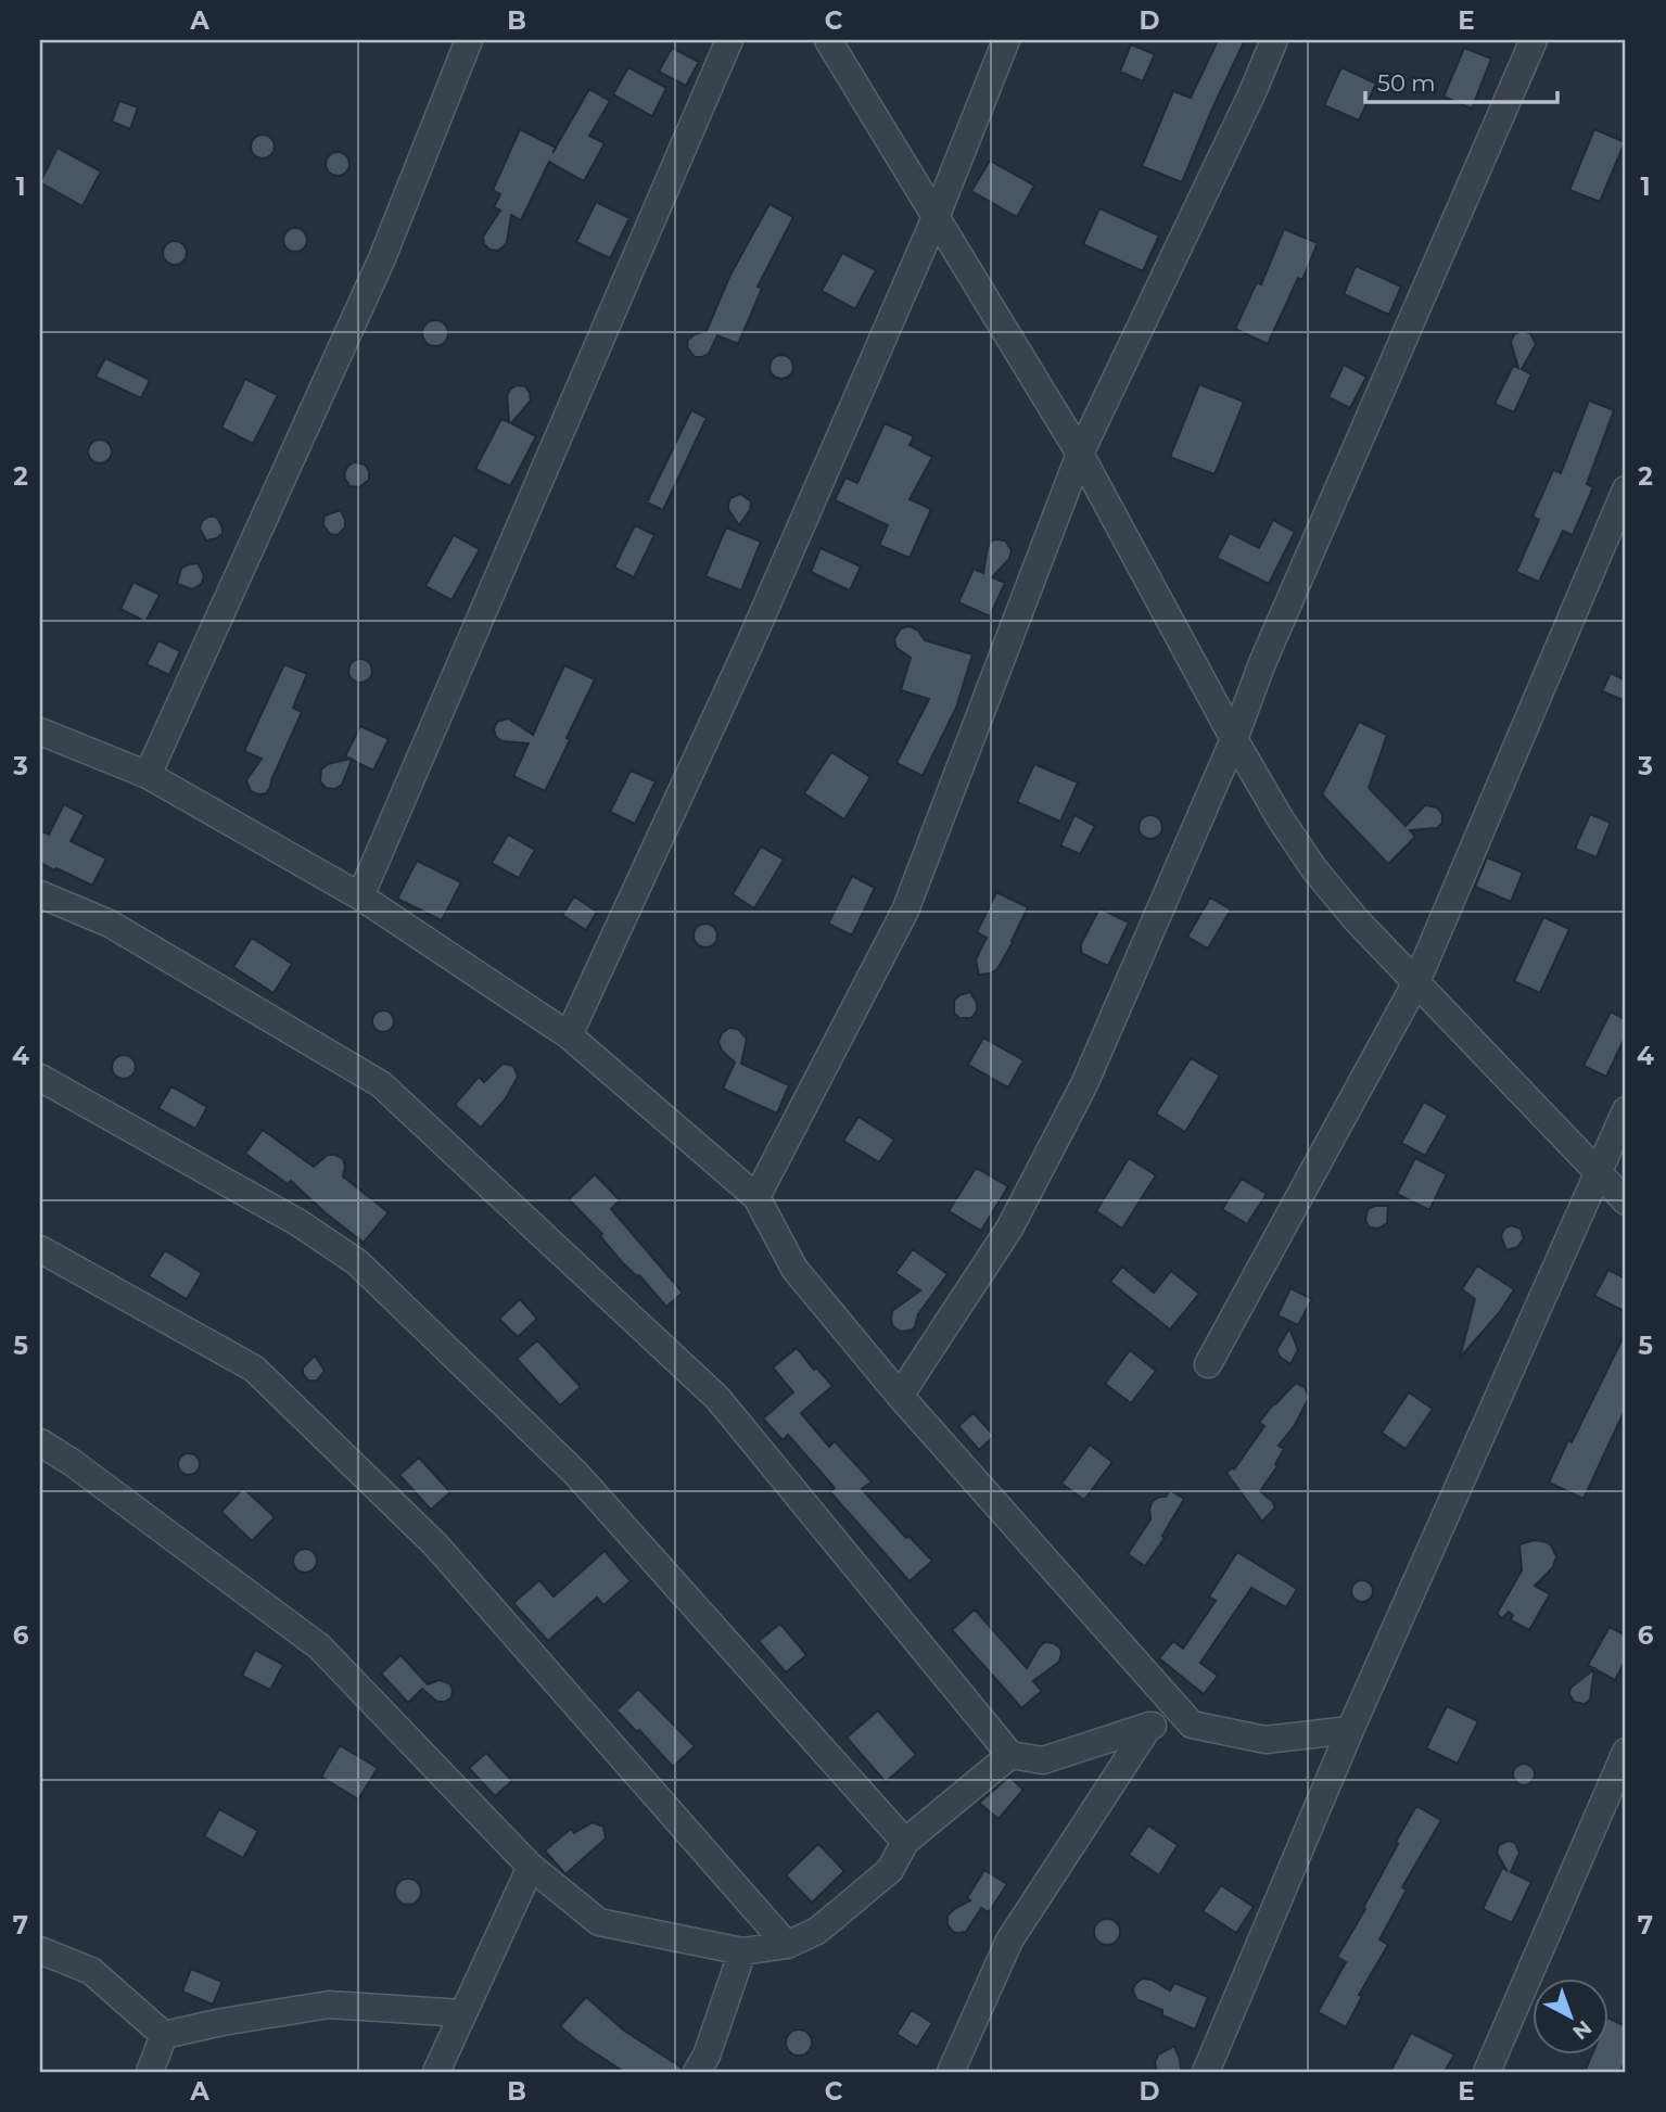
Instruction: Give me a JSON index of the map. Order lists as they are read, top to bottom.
{
  "scale_bar": "50 m",
  "north": "bottom right",
  "grid": {
    "columns": [
      "A",
      "B",
      "C",
      "D",
      "E"
    ],
    "rows": [
      "1",
      "2",
      "3",
      "4",
      "5",
      "6",
      "7"
    ]
  }
}
